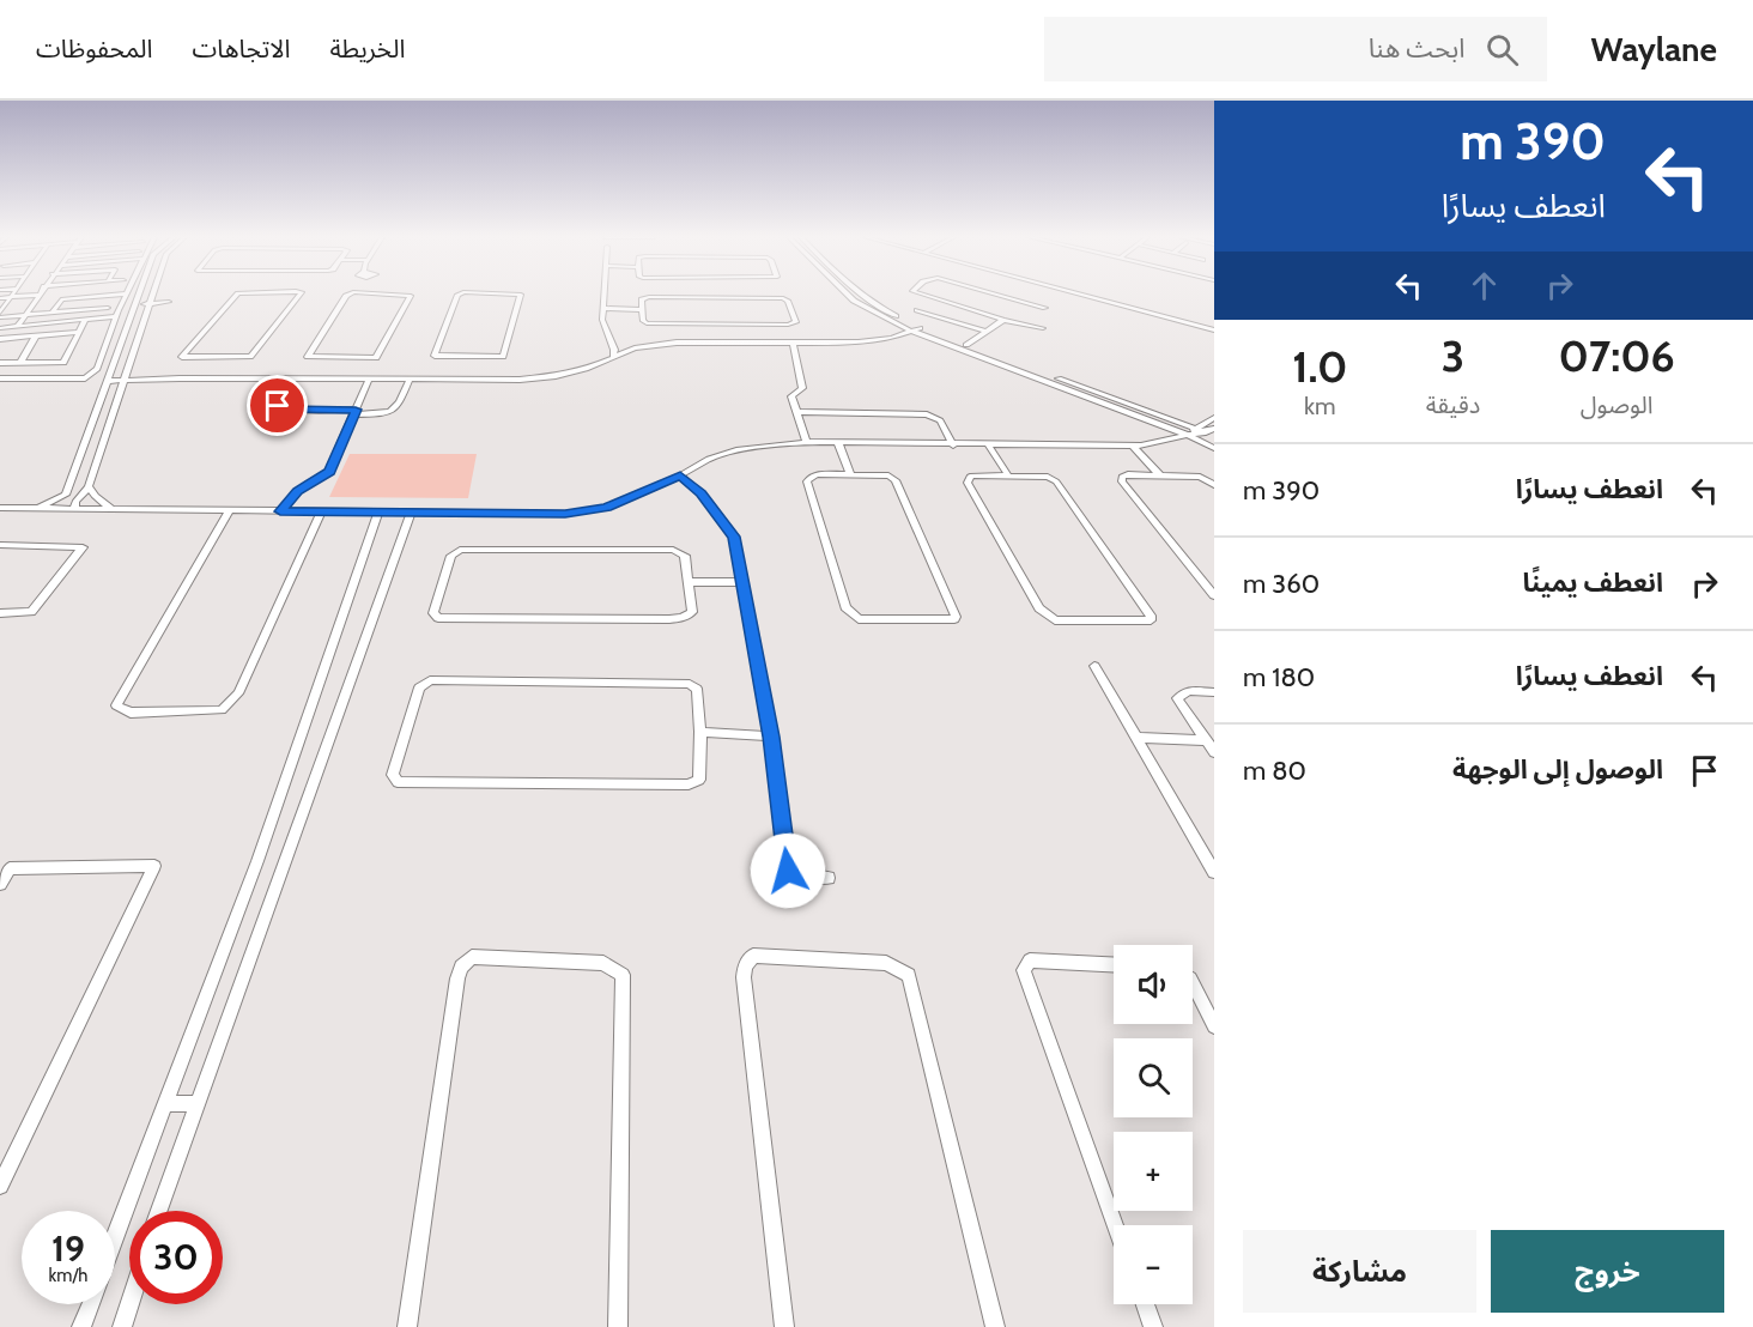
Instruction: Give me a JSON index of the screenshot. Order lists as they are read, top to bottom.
{
  "page": {
    "header": "Waylane",
    "search": "ابحث هنا",
    "nav": ["الخريطة", "الاتجاهات", "المحفوظات"],
    "turn": ["390 m", "انعطف يسارًا"],
    "eta": [
      "07:06",
      "الوصول",
      "3",
      "دقيقة",
      "1.0",
      "km"
    ],
    "list": [
      {
        "name": "انعطف يسارًا",
        "value": "390 m"
      },
      {
        "name": "انعطف يمينًا",
        "value": "360 m"
      },
      {
        "name": "انعطف يسارًا",
        "value": "180 m"
      },
      {
        "name": "الوصول إلى الوجهة",
        "value": "80 m"
      }
    ],
    "map_buttons": ["+", "−"],
    "speed": "19 km/h",
    "limit": "30",
    "buttons": ["خروج", "مشاركة"]
  }
}
